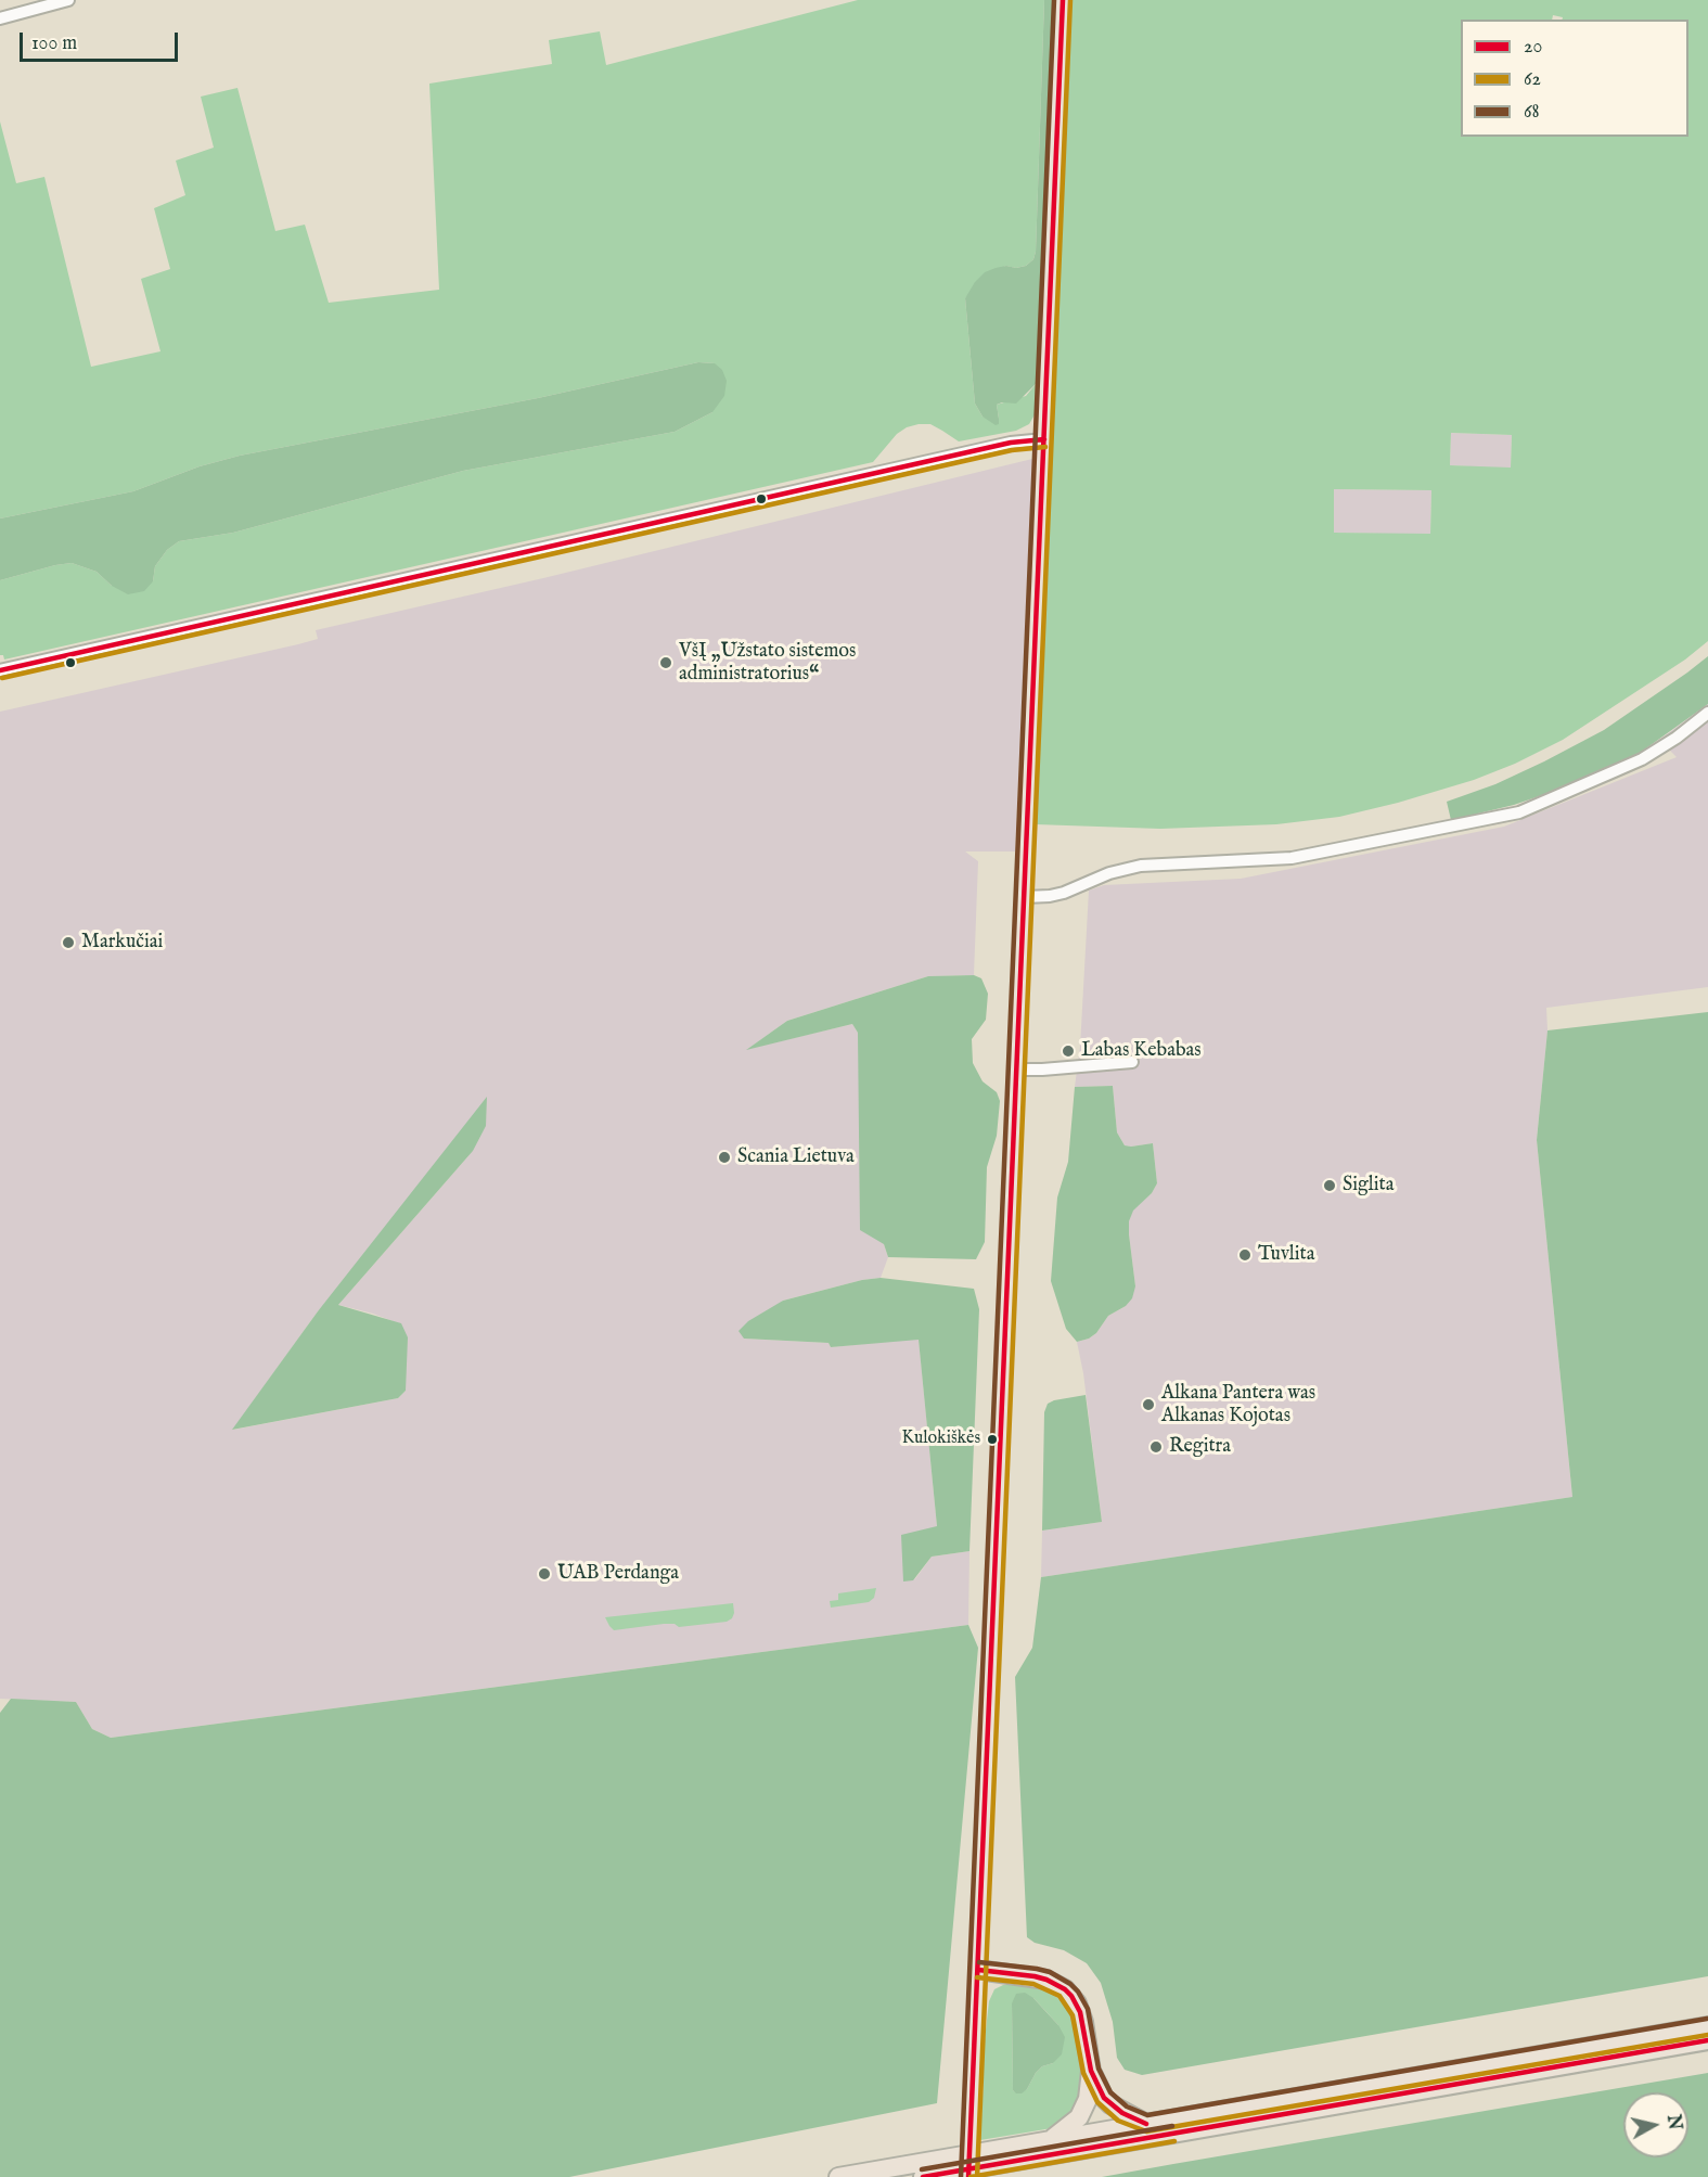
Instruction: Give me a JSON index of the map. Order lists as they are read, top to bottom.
{
  "places": [
    "VšĮ „Užstato sistemos administratorius“",
    "Markučiai",
    "Labas Kebabas",
    "Scania Lietuva",
    "Siglita",
    "Tuvlita",
    "Alkana Pantera was Alkanas Kojotas",
    "Kulokiškės",
    "Regitra",
    "UAB Perdanga"
  ],
  "lines": ["transit line 20", "transit line 62", "transit line 68"],
  "legend": ["20", "62", "68"],
  "scale_bar": "100 m",
  "north": "right"
}
